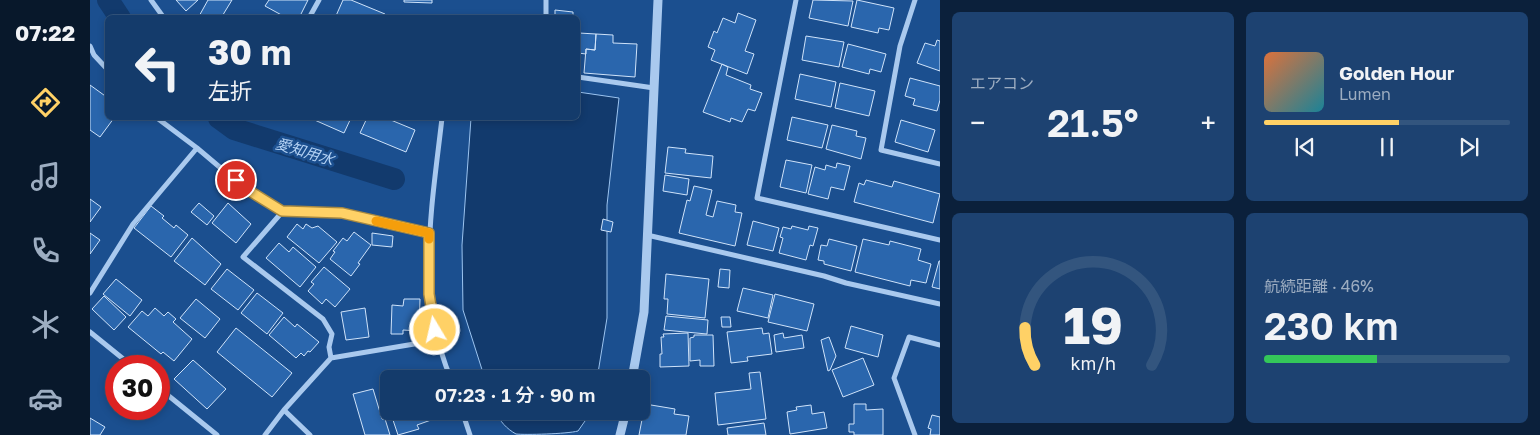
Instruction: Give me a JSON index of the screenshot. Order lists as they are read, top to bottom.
{
  "water": ["愛知用水"],
  "page": {
    "tabs": "07:22",
    "tile": [
      "エアコン",
      ["航続距離 · 46%", "230 km"]
    ],
    "turn": ["30 m", "左折"],
    "song": ["Golden Hour", "Lumen"],
    "heat": ["−", "21.5°", "+"],
    "limit": "30",
    "trip": "07:23 · 1 分 · 90 m",
    "gauge": ["19", "km/h"]
  }
}
